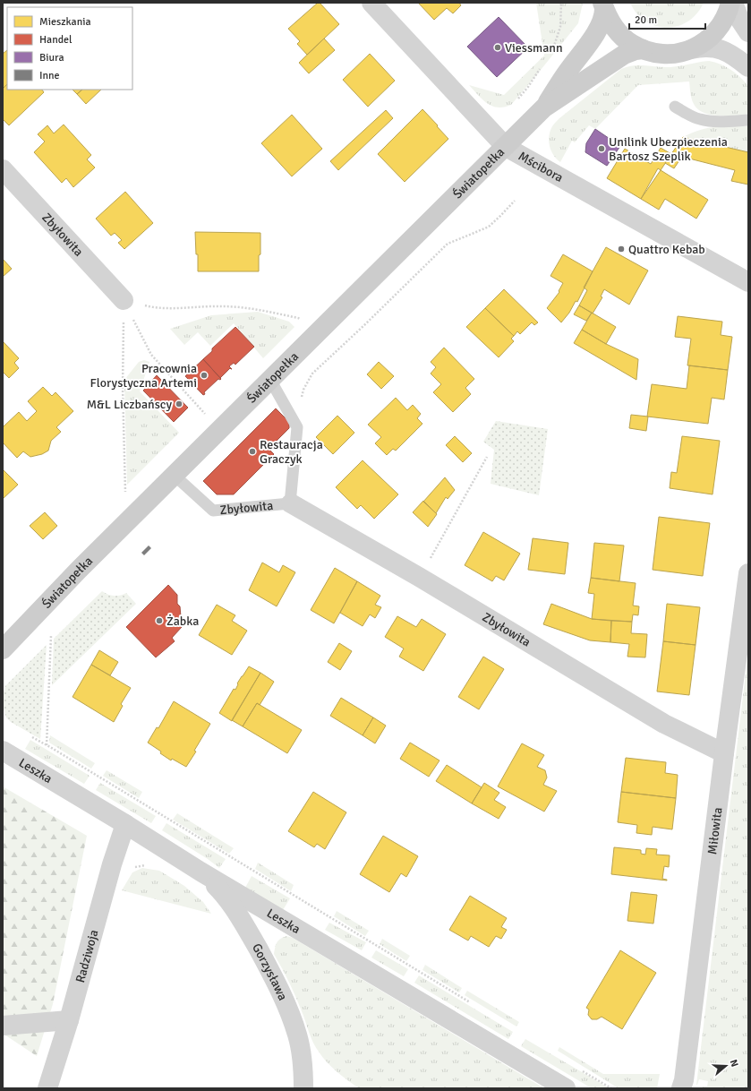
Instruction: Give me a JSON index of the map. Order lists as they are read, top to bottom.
{
  "streets": {
    "street": [
      "Mścibora",
      "Światopełka",
      "Zbyłowita",
      "Leszka",
      "Miłowita",
      "Radziwoja",
      "Gorzysława"
    ]
  },
  "crossings": [
    ["Mścibora", "Światopełka"],
    ["Światopełka", "Zbyłowita"],
    ["Zbyłowita", "Miłowita"],
    ["Leszka", "Radziwoja"],
    ["Leszka", "Gorzysława"]
  ],
  "places": [
    "Viessmann",
    "Unilink Ubezpieczenia Bartosz Szeplik",
    "Quattro Kebab",
    "Pracownia Florystyczna Artemi",
    "M&L Liczbańscy",
    "Restauracja Graczyk",
    "Żabka"
  ],
  "legend": [
    "Mieszkania",
    "Handel",
    "Biura",
    "Inne"
  ],
  "scale_bar": "20 m",
  "north": "right"
}
